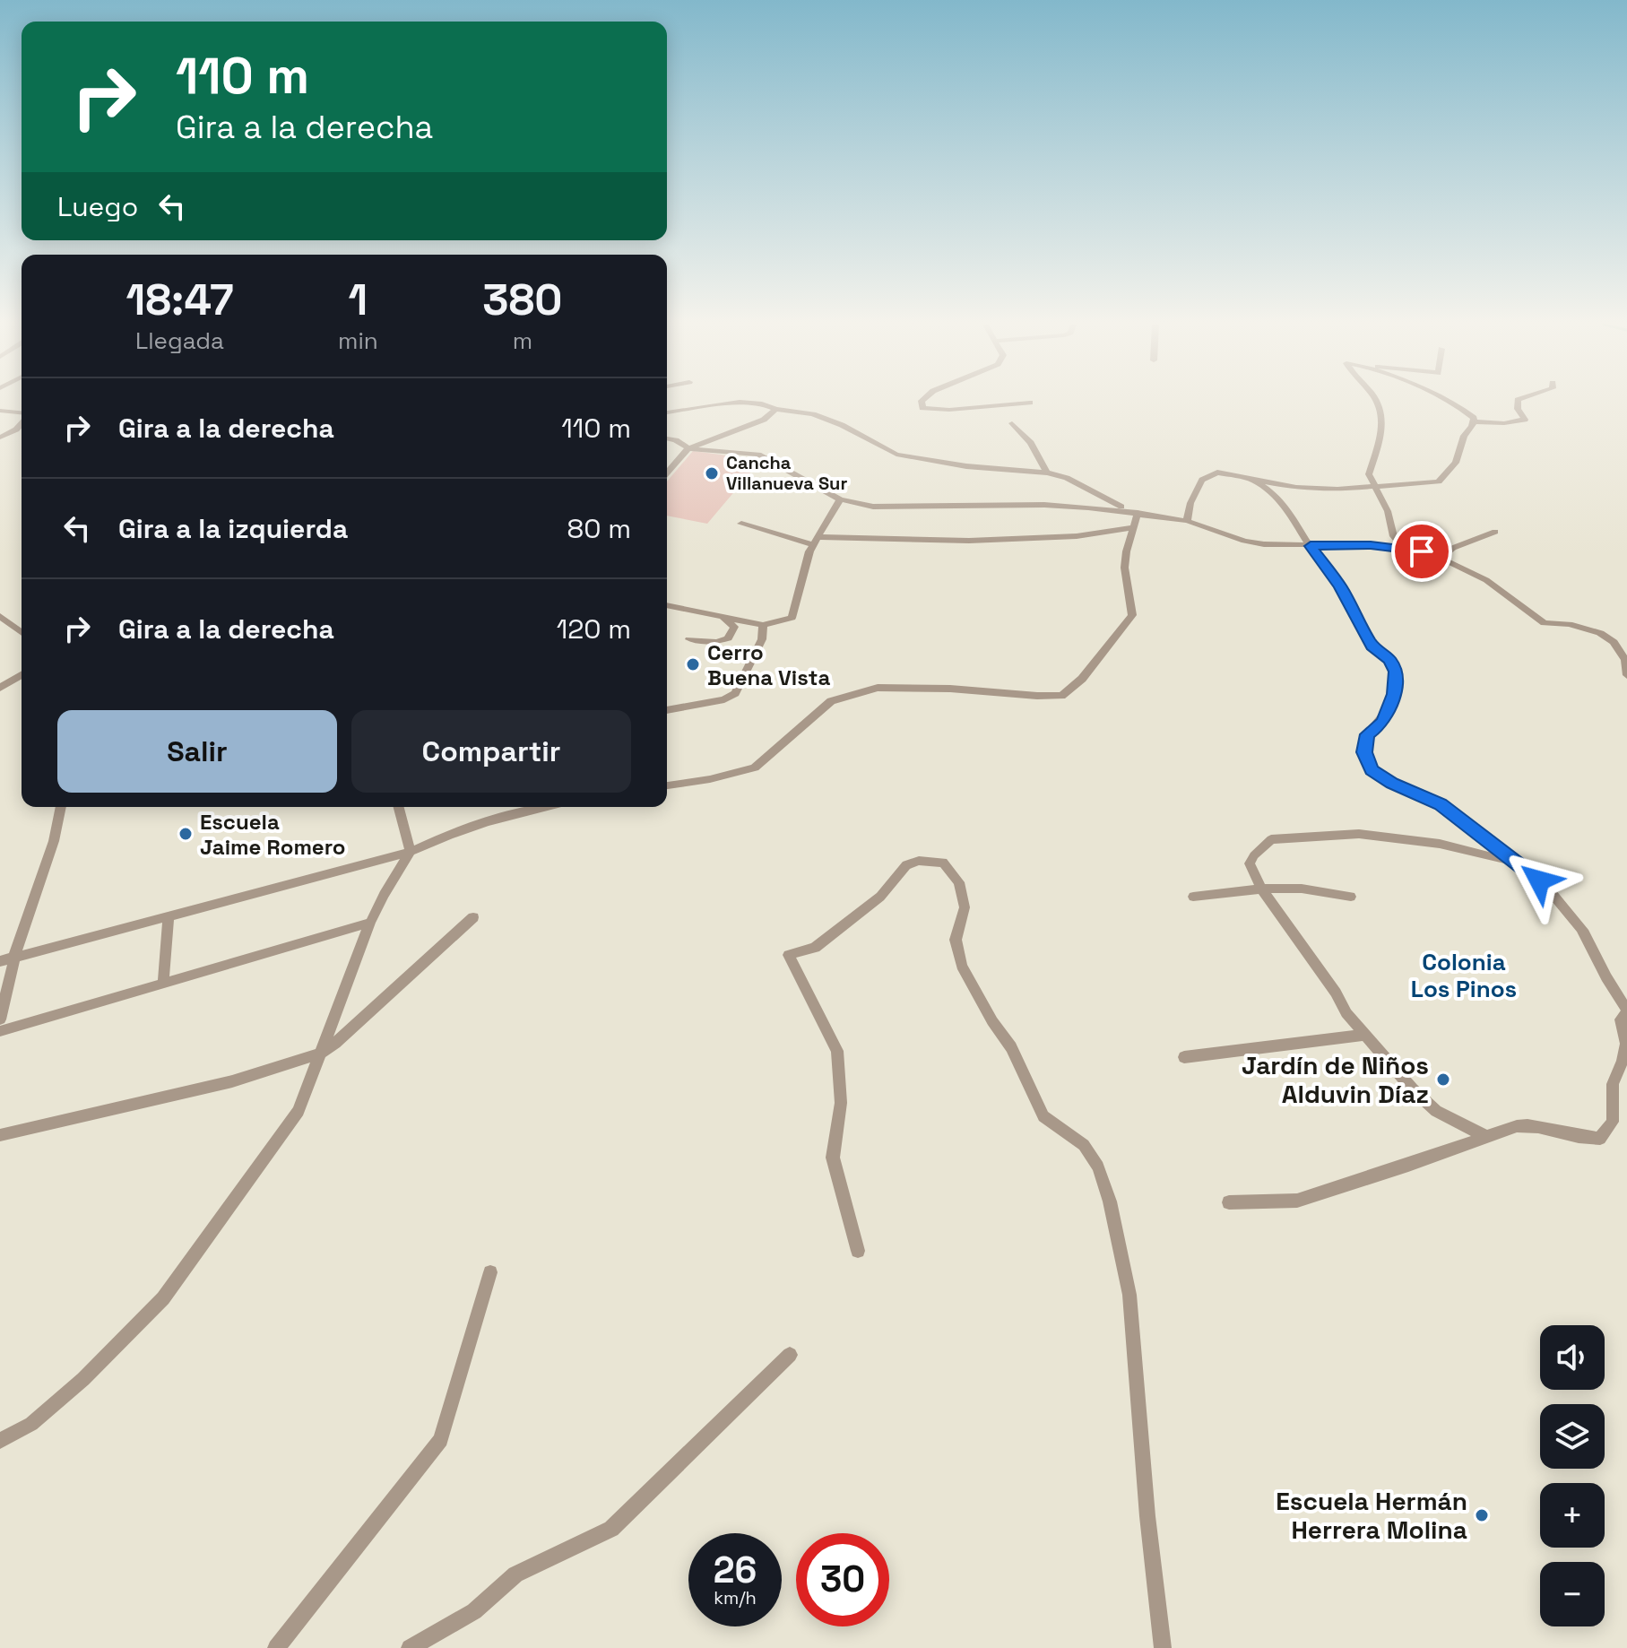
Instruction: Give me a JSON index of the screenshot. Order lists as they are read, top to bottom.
{
  "districts": ["Colonia Los Pinos"],
  "places": [
    "Cancha Villanueva Sur",
    "Cerro Buena Vista",
    "Escuela Jaime Romero",
    "Jardín de Niños Alduvin Díaz",
    "Escuela Hermán Herrera Molina"
  ],
  "page": {
    "turn": ["110 m", "Gira a la derecha"],
    "then": "Luego",
    "eta": [
      "18:47",
      "Llegada",
      "1",
      "min",
      "380",
      "m"
    ],
    "list": [
      {
        "name": "Gira a la derecha",
        "value": "110 m"
      },
      {
        "name": "Gira a la izquierda",
        "value": "80 m"
      },
      {
        "name": "Gira a la derecha",
        "value": "120 m"
      }
    ],
    "buttons": ["Salir", "Compartir"],
    "map_buttons": ["+", "−"],
    "speed": "26 km/h",
    "limit": "30"
  }
}
